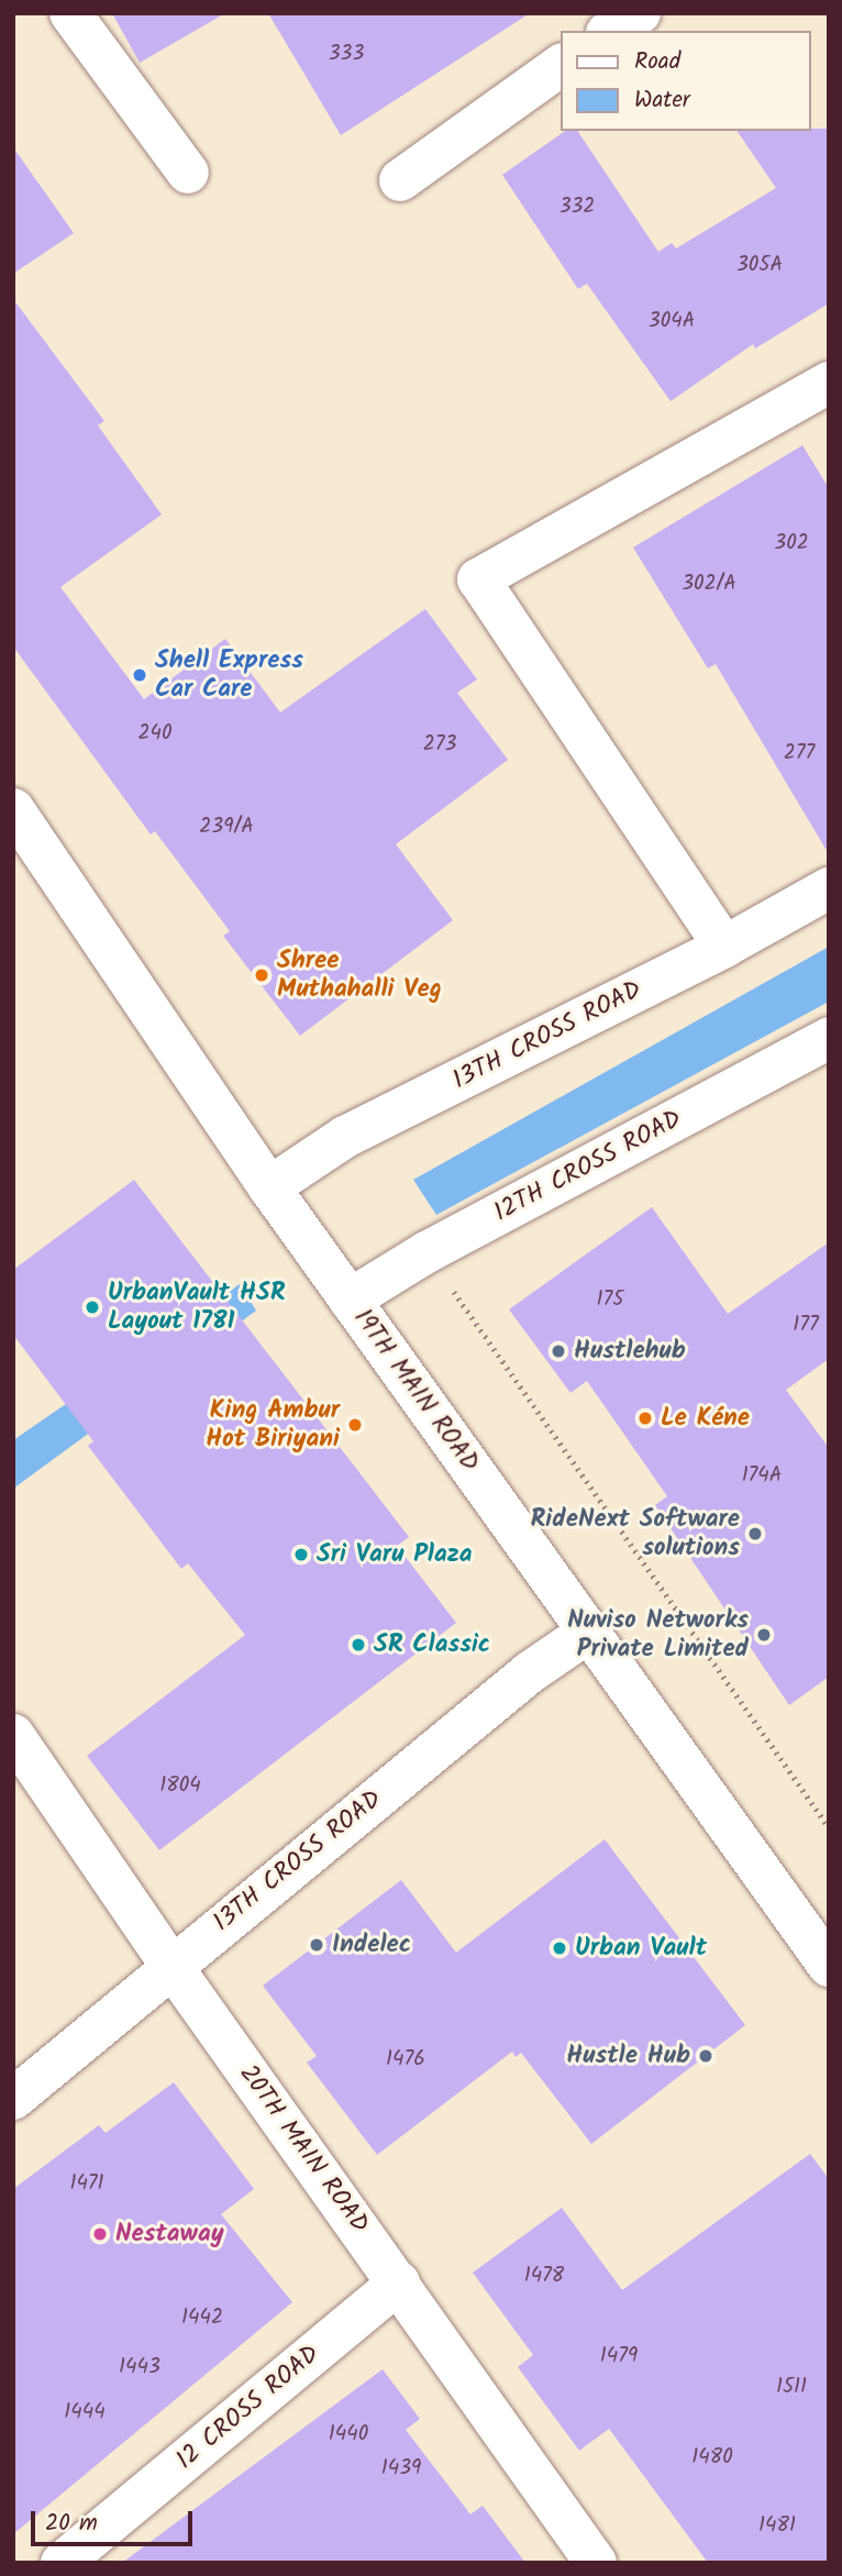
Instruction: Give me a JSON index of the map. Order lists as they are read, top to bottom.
{
  "streets": {
    "street": [
      "13TH CROSS ROAD",
      "12TH CROSS ROAD",
      "19TH MAIN ROAD",
      "20TH MAIN ROAD",
      "12 CROSS ROAD"
    ]
  },
  "crossings": [
    ["13TH CROSS ROAD", "19TH MAIN ROAD"],
    ["13TH CROSS ROAD", "20TH MAIN ROAD"],
    ["12TH CROSS ROAD", "19TH MAIN ROAD"],
    ["20TH MAIN ROAD", "12 CROSS ROAD"]
  ],
  "places": [
    "Shell Express Car Care",
    "Shree Muthahalli Veg",
    "UrbanVault HSR Layout 1781",
    "Hustlehub",
    "Le Kéne",
    "King Ambur Hot Biriyani",
    "RideNext Software solutions",
    "Sri Varu Plaza",
    "Nuviso Networks Private Limited",
    "SR Classic",
    "Indelec",
    "Urban Vault",
    "Hustle Hub",
    "Nestaway"
  ],
  "house_numbers": [
    "333",
    "332",
    "305A",
    "304A",
    "302",
    "302/A",
    "240",
    "273",
    "277",
    "239/A",
    "175",
    "177",
    "174A",
    "1804",
    "1476",
    "1471",
    "1478",
    "1442",
    "1479",
    "1443",
    "1511",
    "1444",
    "1440",
    "1480",
    "1439",
    "1481"
  ],
  "legend": ["Road", "Water"],
  "scale_bar": "20 m"
}
